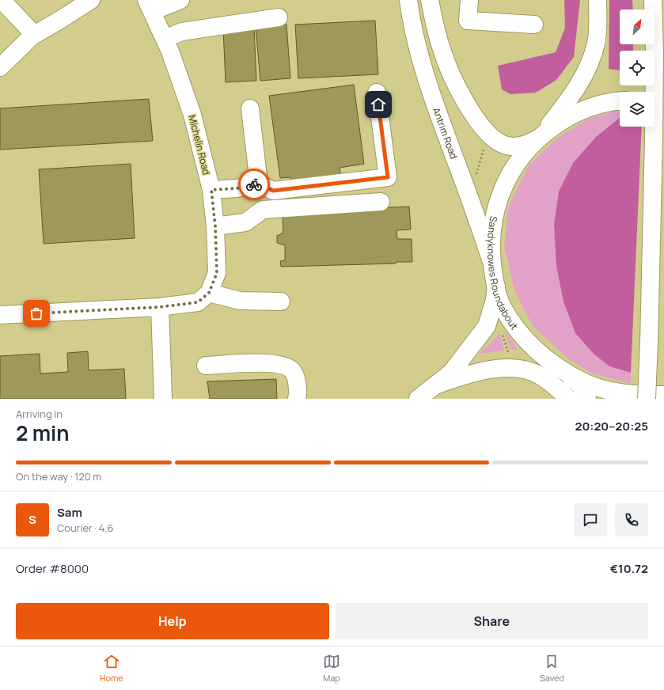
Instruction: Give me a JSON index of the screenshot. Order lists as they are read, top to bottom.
{
  "streets": {
    "main road": ["Antrim Road", "Michelin Road", "Sandyknowes Roundabout"]
  },
  "crossings": [
    ["Antrim Road", "Sandyknowes Roundabout"]
  ],
  "north": "top right",
  "page": {
    "heading": ["2 min", "Arriving in", "20:20–20:25"],
    "panel": [
      "Sam",
      "Courier · 4.6",
      "Order #8000",
      "€10.72"
    ],
    "bar": "On the way · 120 m",
    "round": "S",
    "buttons": ["Help", "Share"],
    "tabs": ["Home", "Map", "Saved"]
  }
}
